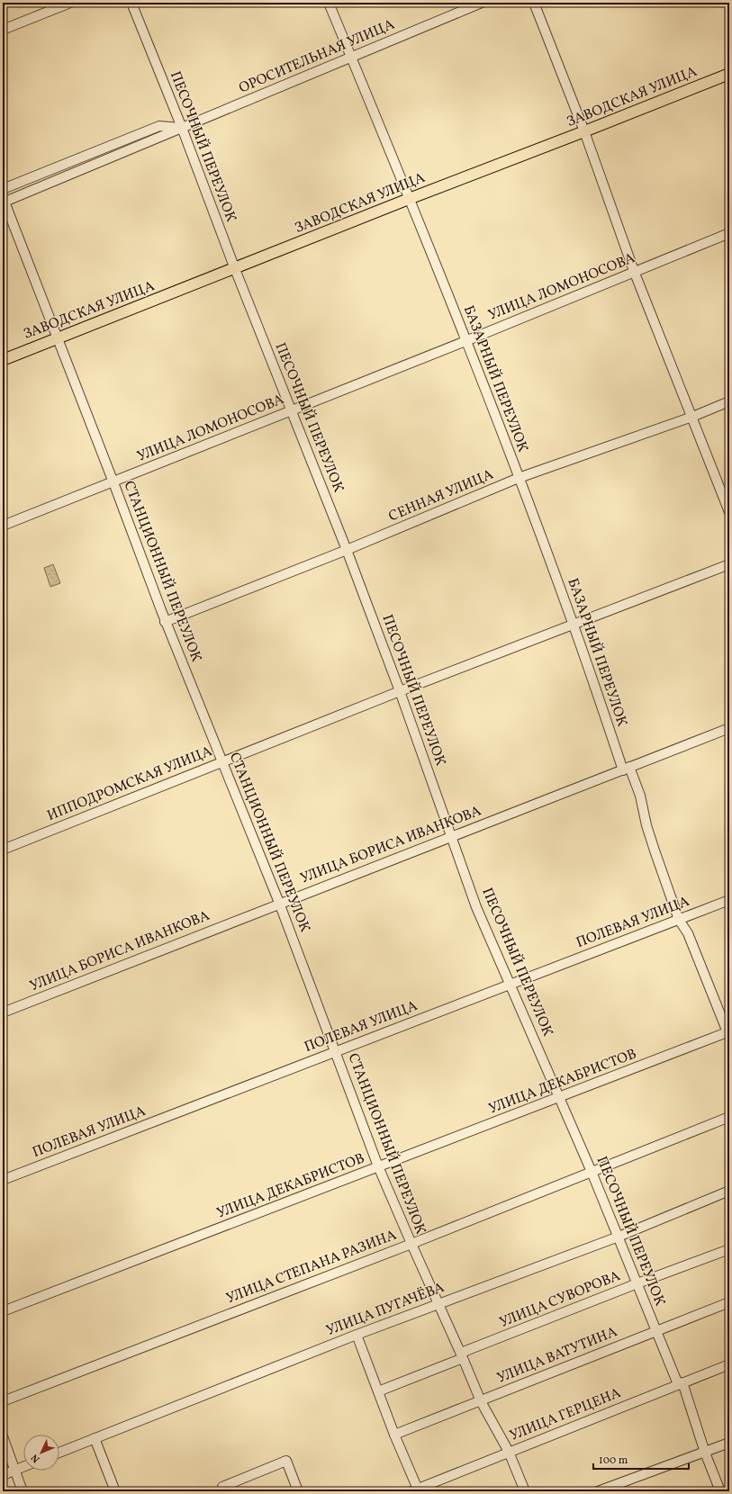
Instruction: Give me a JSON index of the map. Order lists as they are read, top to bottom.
{
  "streets": {
    "main road": ["ЗАВОДСКАЯ УЛИЦА"],
    "street": [
      "ОРОСИТЕЛЬНАЯ УЛИЦА",
      "ПЕСОЧНЫЙ ПЕРЕУЛОК",
      "УЛИЦА ЛОМОНОСОВА",
      "БАЗАРНЫЙ ПЕРЕУЛОК",
      "СЕННАЯ УЛИЦА",
      "СТАНЦИОННЫЙ ПЕРЕУЛОК",
      "ИППОДРОМСКАЯ УЛИЦА",
      "УЛИЦА БОРИСА ИВАНКОВА",
      "ПОЛЕВАЯ УЛИЦА",
      "УЛИЦА ДЕКАБРИСТОВ",
      "УЛИЦА СТЕПАНА РАЗИНА",
      "УЛИЦА СУВОРОВА",
      "УЛИЦА ПУГАЧЁВА",
      "УЛИЦА ВАТУТИНА",
      "УЛИЦА ГЕРЦЕНА"
    ]
  },
  "crossings": [
    ["ОРОСИТЕЛЬНАЯ УЛИЦА", "ПЕСОЧНЫЙ ПЕРЕУЛОК"],
    ["ОРОСИТЕЛЬНАЯ УЛИЦА", "БАЗАРНЫЙ ПЕРЕУЛОК"],
    ["ОРОСИТЕЛЬНАЯ УЛИЦА", "СТАНЦИОННЫЙ ПЕРЕУЛОК"],
    ["ЗАВОДСКАЯ УЛИЦА", "ПЕСОЧНЫЙ ПЕРЕУЛОК"],
    ["ЗАВОДСКАЯ УЛИЦА", "БАЗАРНЫЙ ПЕРЕУЛОК"],
    ["ЗАВОДСКАЯ УЛИЦА", "СТАНЦИОННЫЙ ПЕРЕУЛОК"],
    ["ПЕСОЧНЫЙ ПЕРЕУЛОК", "УЛИЦА ЛОМОНОСОВА"],
    ["ПЕСОЧНЫЙ ПЕРЕУЛОК", "СЕННАЯ УЛИЦА"],
    ["ПЕСОЧНЫЙ ПЕРЕУЛОК", "ИППОДРОМСКАЯ УЛИЦА"],
    ["ПЕСОЧНЫЙ ПЕРЕУЛОК", "УЛИЦА БОРИСА ИВАНКОВА"],
    ["ПЕСОЧНЫЙ ПЕРЕУЛОК", "ПОЛЕВАЯ УЛИЦА"],
    ["ПЕСОЧНЫЙ ПЕРЕУЛОК", "УЛИЦА ДЕКАБРИСТОВ"],
    ["ПЕСОЧНЫЙ ПЕРЕУЛОК", "УЛИЦА СТЕПАНА РАЗИНА"],
    ["ПЕСОЧНЫЙ ПЕРЕУЛОК", "УЛИЦА СУВОРОВА"],
    ["ПЕСОЧНЫЙ ПЕРЕУЛОК", "УЛИЦА ПУГАЧЁВА"],
    ["ПЕСОЧНЫЙ ПЕРЕУЛОК", "УЛИЦА ВАТУТИНА"],
    ["ПЕСОЧНЫЙ ПЕРЕУЛОК", "УЛИЦА ГЕРЦЕНА"],
    ["УЛИЦА ЛОМОНОСОВА", "БАЗАРНЫЙ ПЕРЕУЛОК"],
    ["УЛИЦА ЛОМОНОСОВА", "СТАНЦИОННЫЙ ПЕРЕУЛОК"],
    ["БАЗАРНЫЙ ПЕРЕУЛОК", "СЕННАЯ УЛИЦА"],
    ["БАЗАРНЫЙ ПЕРЕУЛОК", "ИППОДРОМСКАЯ УЛИЦА"],
    ["БАЗАРНЫЙ ПЕРЕУЛОК", "УЛИЦА БОРИСА ИВАНКОВА"],
    ["БАЗАРНЫЙ ПЕРЕУЛОК", "ПОЛЕВАЯ УЛИЦА"],
    ["БАЗАРНЫЙ ПЕРЕУЛОК", "УЛИЦА ДЕКАБРИСТОВ"],
    ["СЕННАЯ УЛИЦА", "СТАНЦИОННЫЙ ПЕРЕУЛОК"],
    ["СТАНЦИОННЫЙ ПЕРЕУЛОК", "ИППОДРОМСКАЯ УЛИЦА"],
    ["СТАНЦИОННЫЙ ПЕРЕУЛОК", "УЛИЦА БОРИСА ИВАНКОВА"],
    ["СТАНЦИОННЫЙ ПЕРЕУЛОК", "ПОЛЕВАЯ УЛИЦА"],
    ["СТАНЦИОННЫЙ ПЕРЕУЛОК", "УЛИЦА ДЕКАБРИСТОВ"],
    ["СТАНЦИОННЫЙ ПЕРЕУЛОК", "УЛИЦА СТЕПАНА РАЗИНА"],
    ["СТАНЦИОННЫЙ ПЕРЕУЛОК", "УЛИЦА СУВОРОВА"],
    ["СТАНЦИОННЫЙ ПЕРЕУЛОК", "УЛИЦА ПУГАЧЁВА"],
    ["СТАНЦИОННЫЙ ПЕРЕУЛОК", "УЛИЦА ВАТУТИНА"],
    ["СТАНЦИОННЫЙ ПЕРЕУЛОК", "УЛИЦА ГЕРЦЕНА"]
  ],
  "scale_bar": "100 m",
  "north": "bottom left"
}
